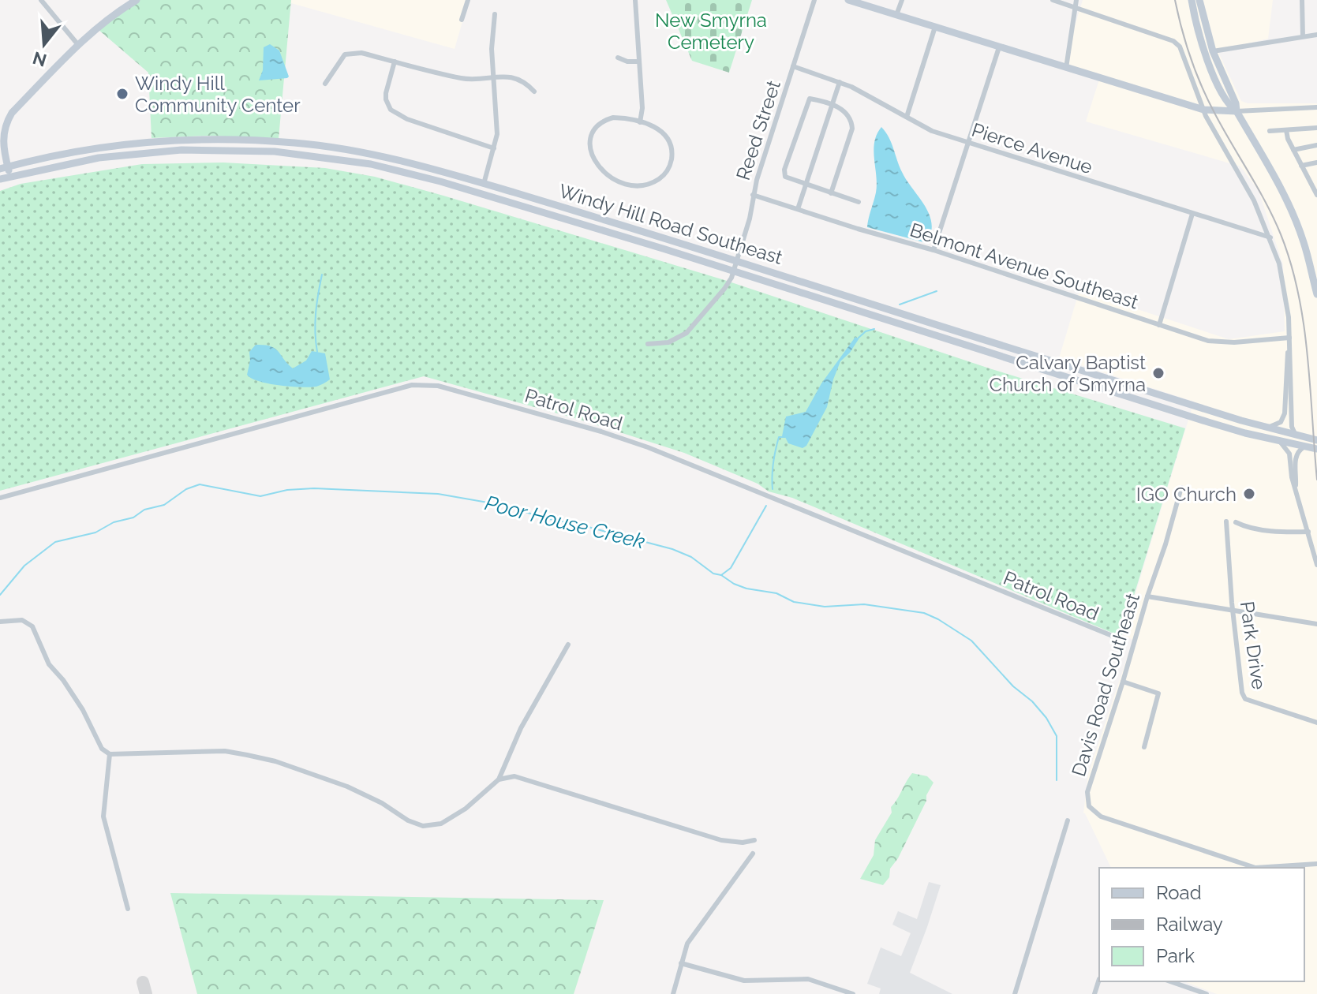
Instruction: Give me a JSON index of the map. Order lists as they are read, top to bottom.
{
  "streets": {
    "main road": ["Windy Hill Road Southeast"],
    "street": [
      "Reed Street",
      "Pierce Avenue",
      "Belmont Avenue Southeast",
      "Patrol Road",
      "Park Drive",
      "Davis Road Southeast"
    ]
  },
  "crossings": [
    ["Reed Street", "Pierce Avenue"],
    ["Reed Street", "Windy Hill Road Southeast"],
    ["Reed Street", "Belmont Avenue Southeast"]
  ],
  "water": ["Poor House Creek"],
  "parks": ["New Smyrna Cemetery"],
  "places": ["Windy Hill Community Center", "Calvary Baptist Church of Smyrna", "IGO Church"],
  "legend": ["Road", "Railway", "Park"],
  "north": "bottom"
}
